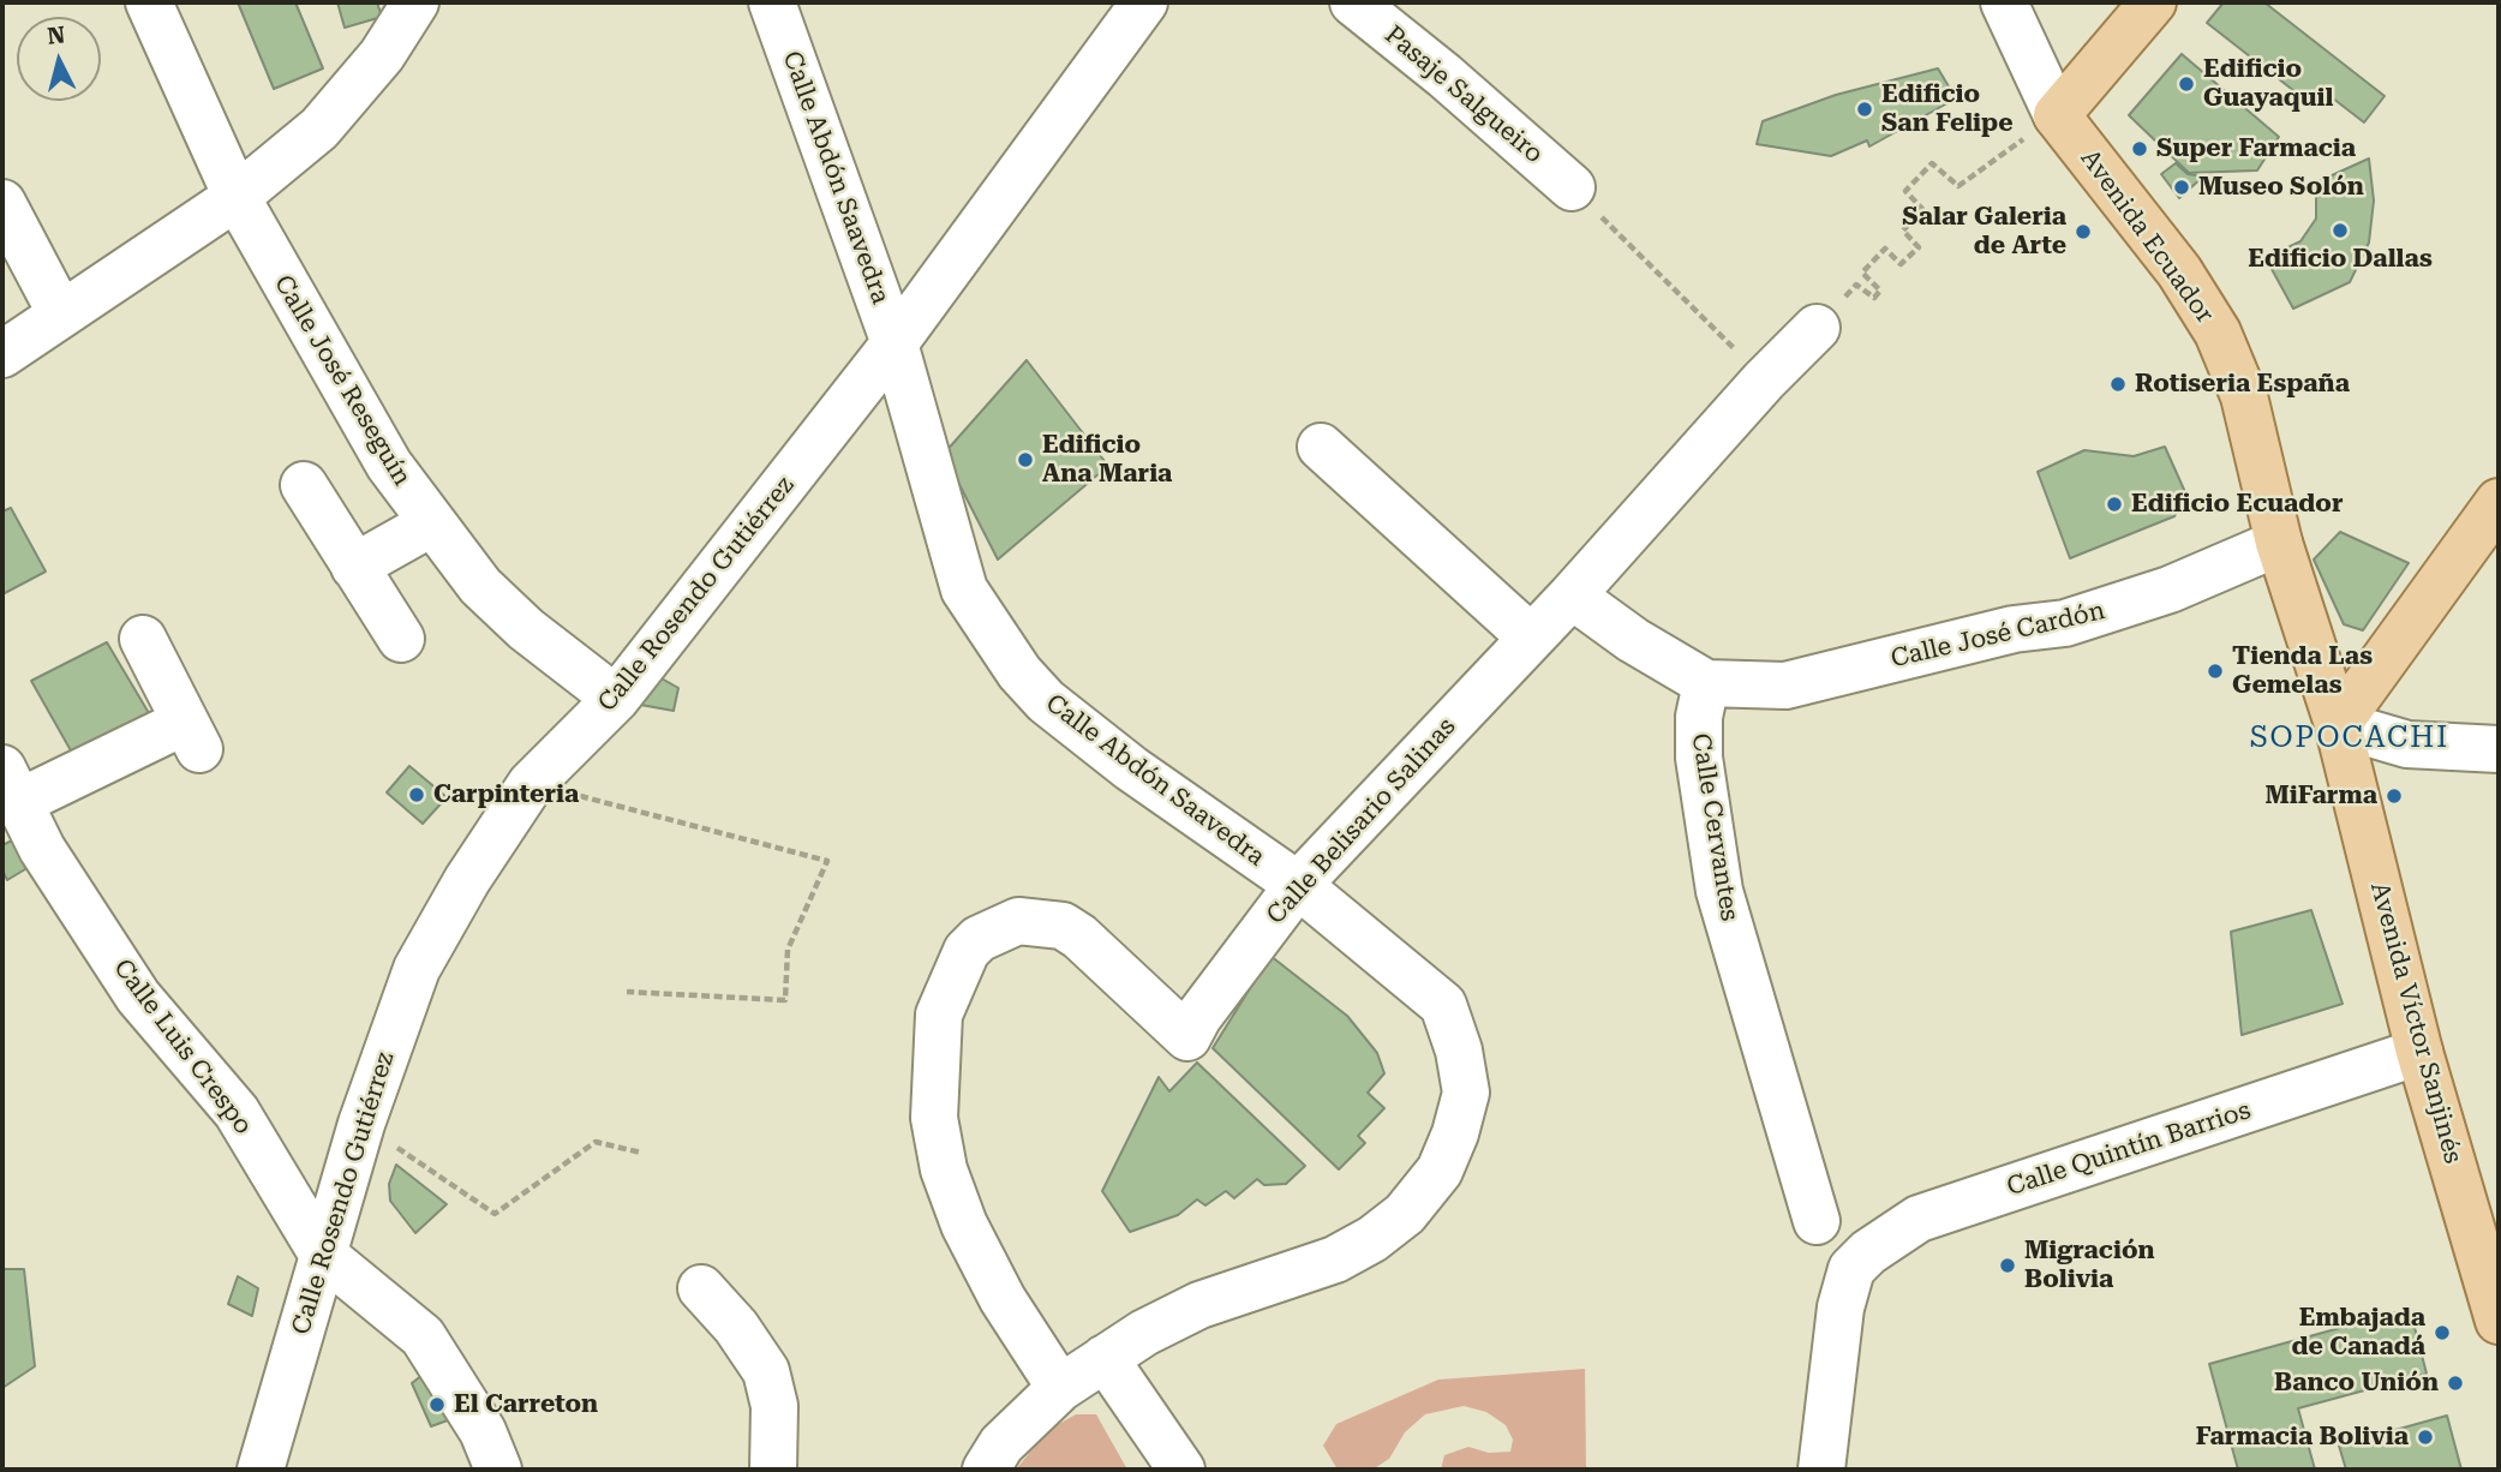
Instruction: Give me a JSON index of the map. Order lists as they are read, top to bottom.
{
  "streets": {
    "main road": ["Avenida Ecuador", "Avenida Víctor Sanjinés"],
    "street": [
      "Pasaje Salgueiro",
      "Calle Abdón Saavedra",
      "Calle José Reseguín",
      "Calle Rosendo Gutiérrez",
      "Calle José Cardón",
      "Calle Belisario Salinas",
      "Calle Cervantes",
      "Calle Luis Crespo",
      "Calle Quintín Barrios"
    ]
  },
  "crossings": [
    ["Calle Abdón Saavedra", "Calle Rosendo Gutiérrez"],
    ["Calle Abdón Saavedra", "Calle Belisario Salinas"],
    ["Avenida Ecuador", "Calle José Cardón"],
    ["Avenida Ecuador", "Avenida Víctor Sanjinés"],
    ["Calle José Reseguín", "Calle Rosendo Gutiérrez"],
    ["Calle Rosendo Gutiérrez", "Calle Luis Crespo"],
    ["Calle José Cardón", "Calle Cervantes"],
    ["Avenida Víctor Sanjinés", "Calle Quintín Barrios"]
  ],
  "districts": ["SOPOCACHI"],
  "places": [
    "Edificio Guayaquil",
    "Edificio San Felipe",
    "Super Farmacia",
    "Museo Solón",
    "Edificio Dallas",
    "Salar Galeria de Arte",
    "Rotiseria España",
    "Edificio Ana Maria",
    "Edificio Ecuador",
    "Tienda Las Gemelas",
    "Carpinteria",
    "MiFarma",
    "Migración Bolivia",
    "Embajada de Canadá",
    "Banco Unión",
    "El Carreton",
    "Farmacia Bolivia"
  ],
  "north": "top"
}
